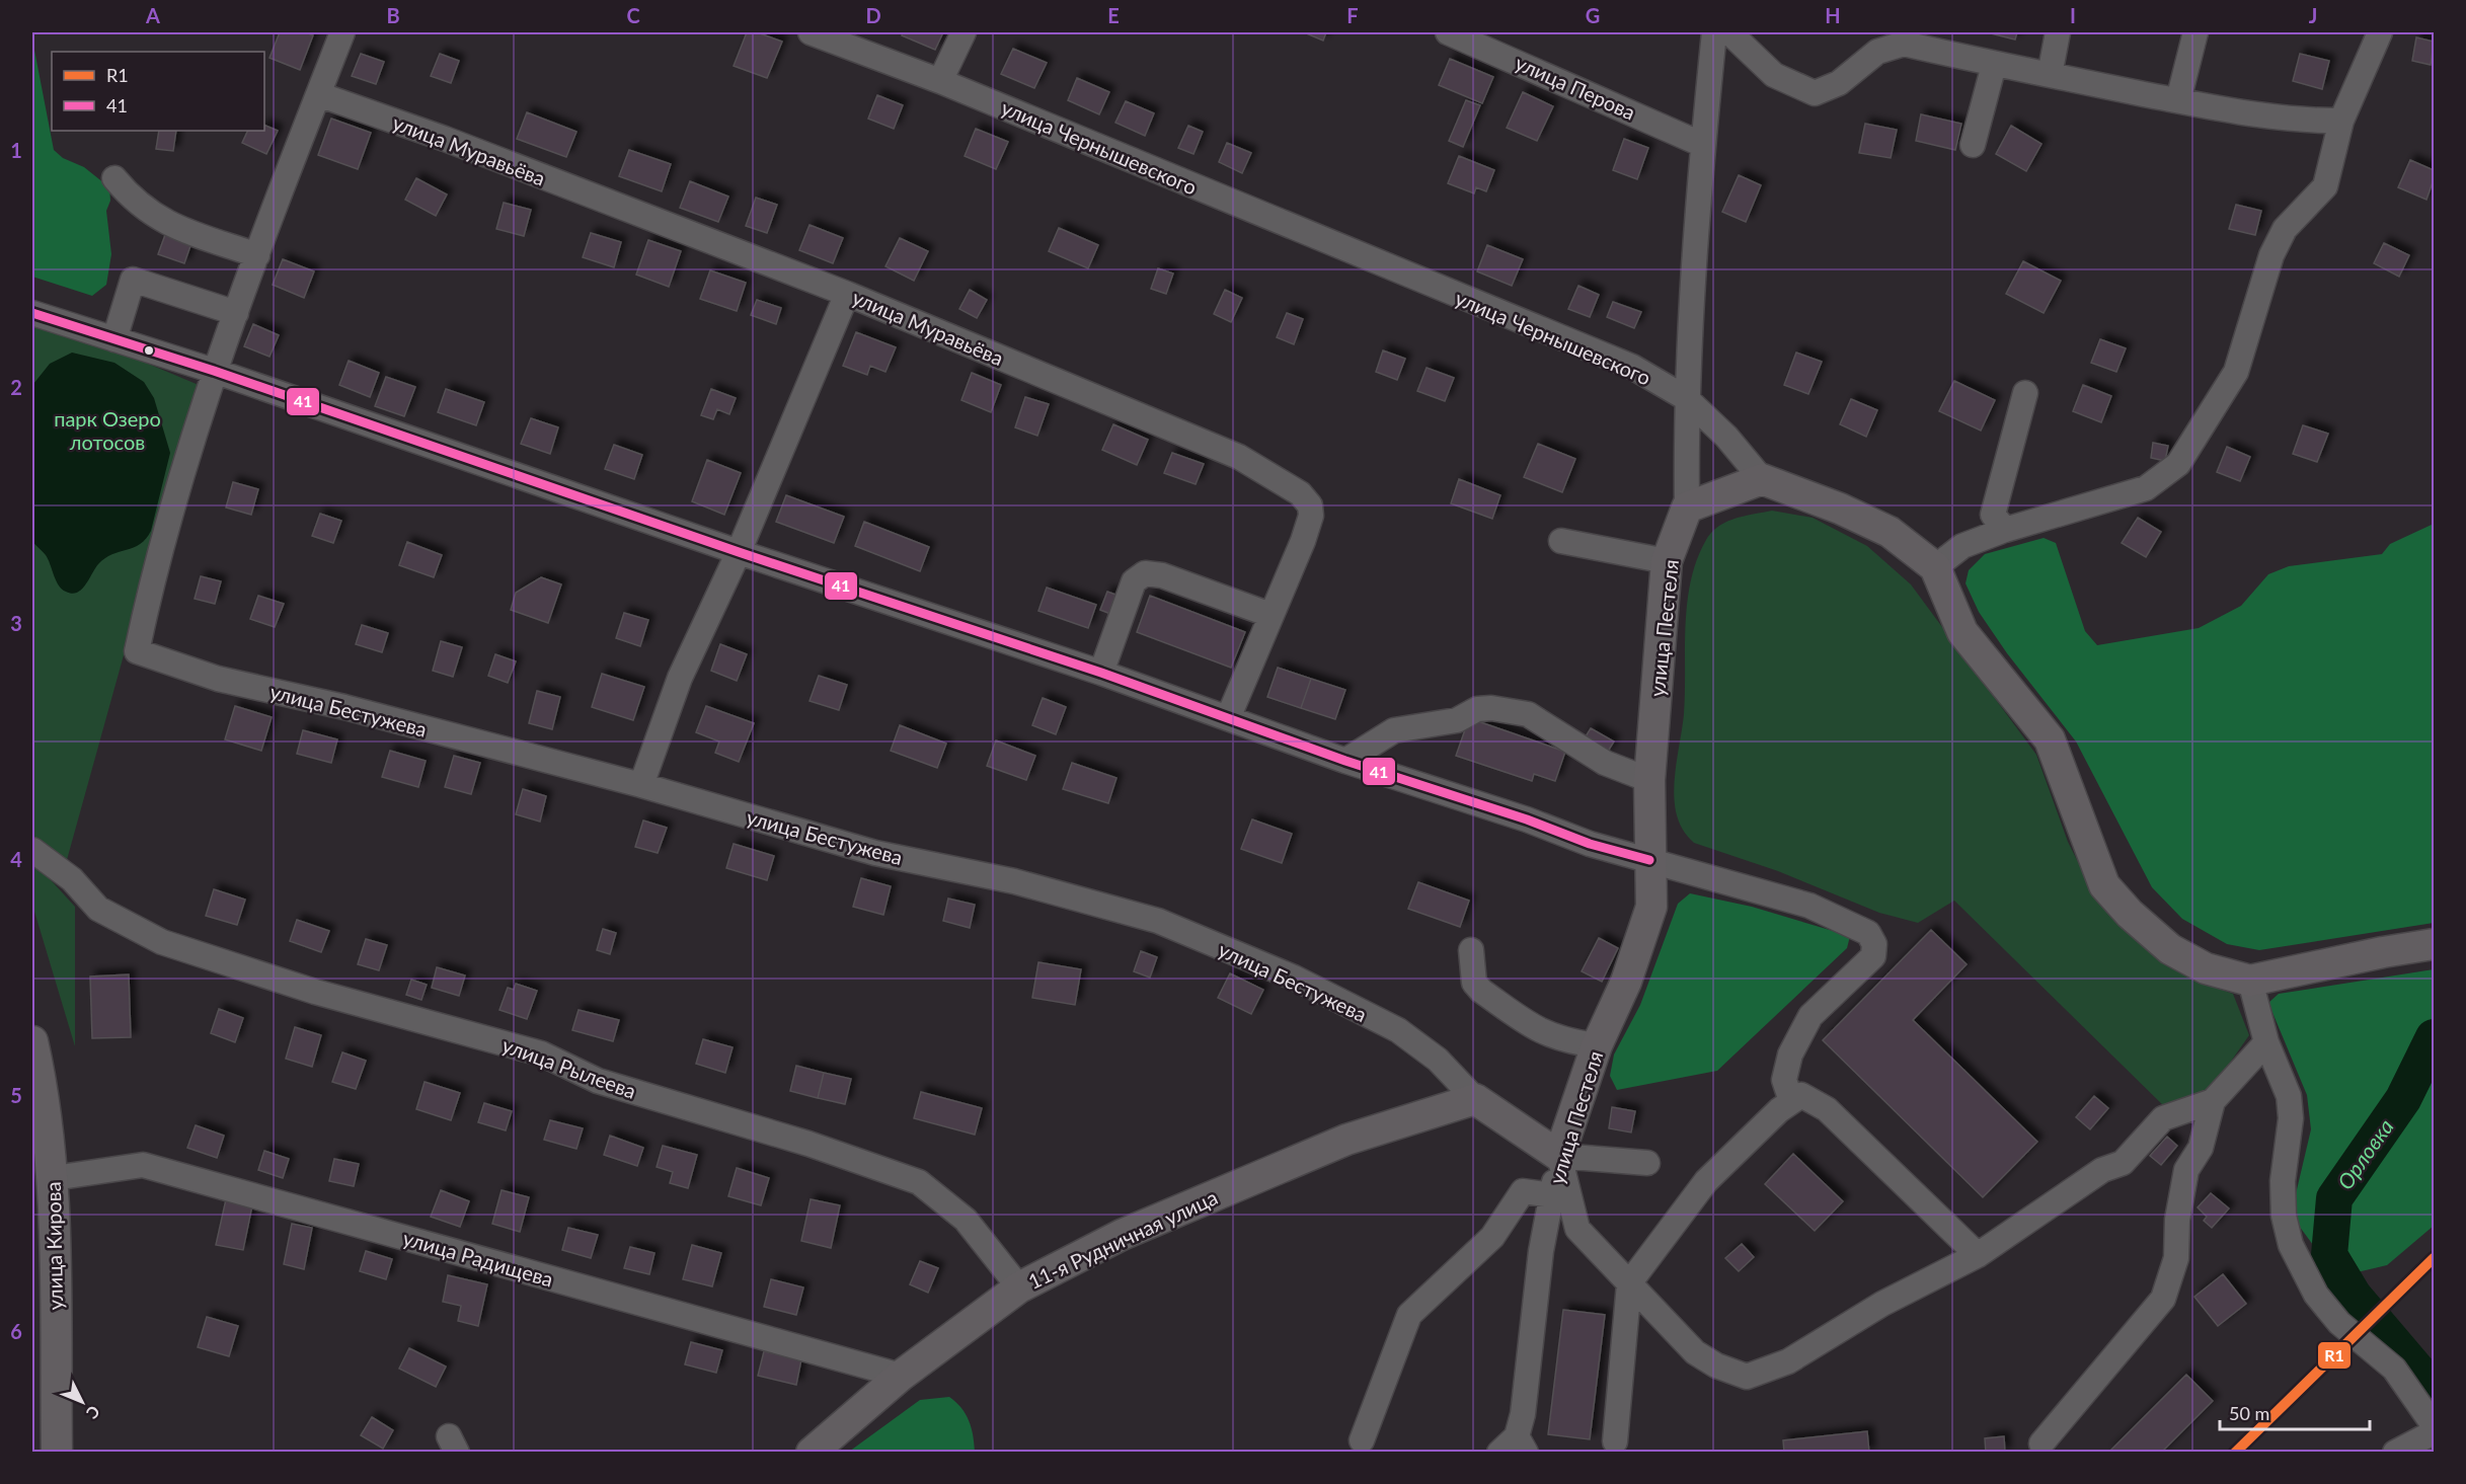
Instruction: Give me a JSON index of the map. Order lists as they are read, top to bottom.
{
  "streets": {
    "main road": [
      "улица Чернышевского",
      "улица Пестеля",
      "11-я Рудничная улица",
      "улица Кирова"
    ],
    "street": [
      "улица Перова",
      "улица Муравьёва",
      "улица Бестужева",
      "улица Рылеева",
      "улица Радищева"
    ]
  },
  "crossings": [
    ["улица Бестужева", "11-я Рудничная улица"],
    ["улица Рылеева", "11-я Рудничная улица"],
    ["11-я Рудничная улица", "улица Радищева"],
    ["улица Кирова", "улица Радищева"]
  ],
  "water": ["Орловка"],
  "parks": ["парк Озеро лотосов"],
  "lines": ["transit line 41", "transit line R1"],
  "legend": ["R1", "41"],
  "scale_bar": "50 m",
  "north": "bottom right",
  "grid": {
    "columns": [
      "A",
      "B",
      "C",
      "D",
      "E",
      "F",
      "G",
      "H",
      "I",
      "J"
    ],
    "rows": [
      "1",
      "2",
      "3",
      "4",
      "5",
      "6"
    ]
  }
}
